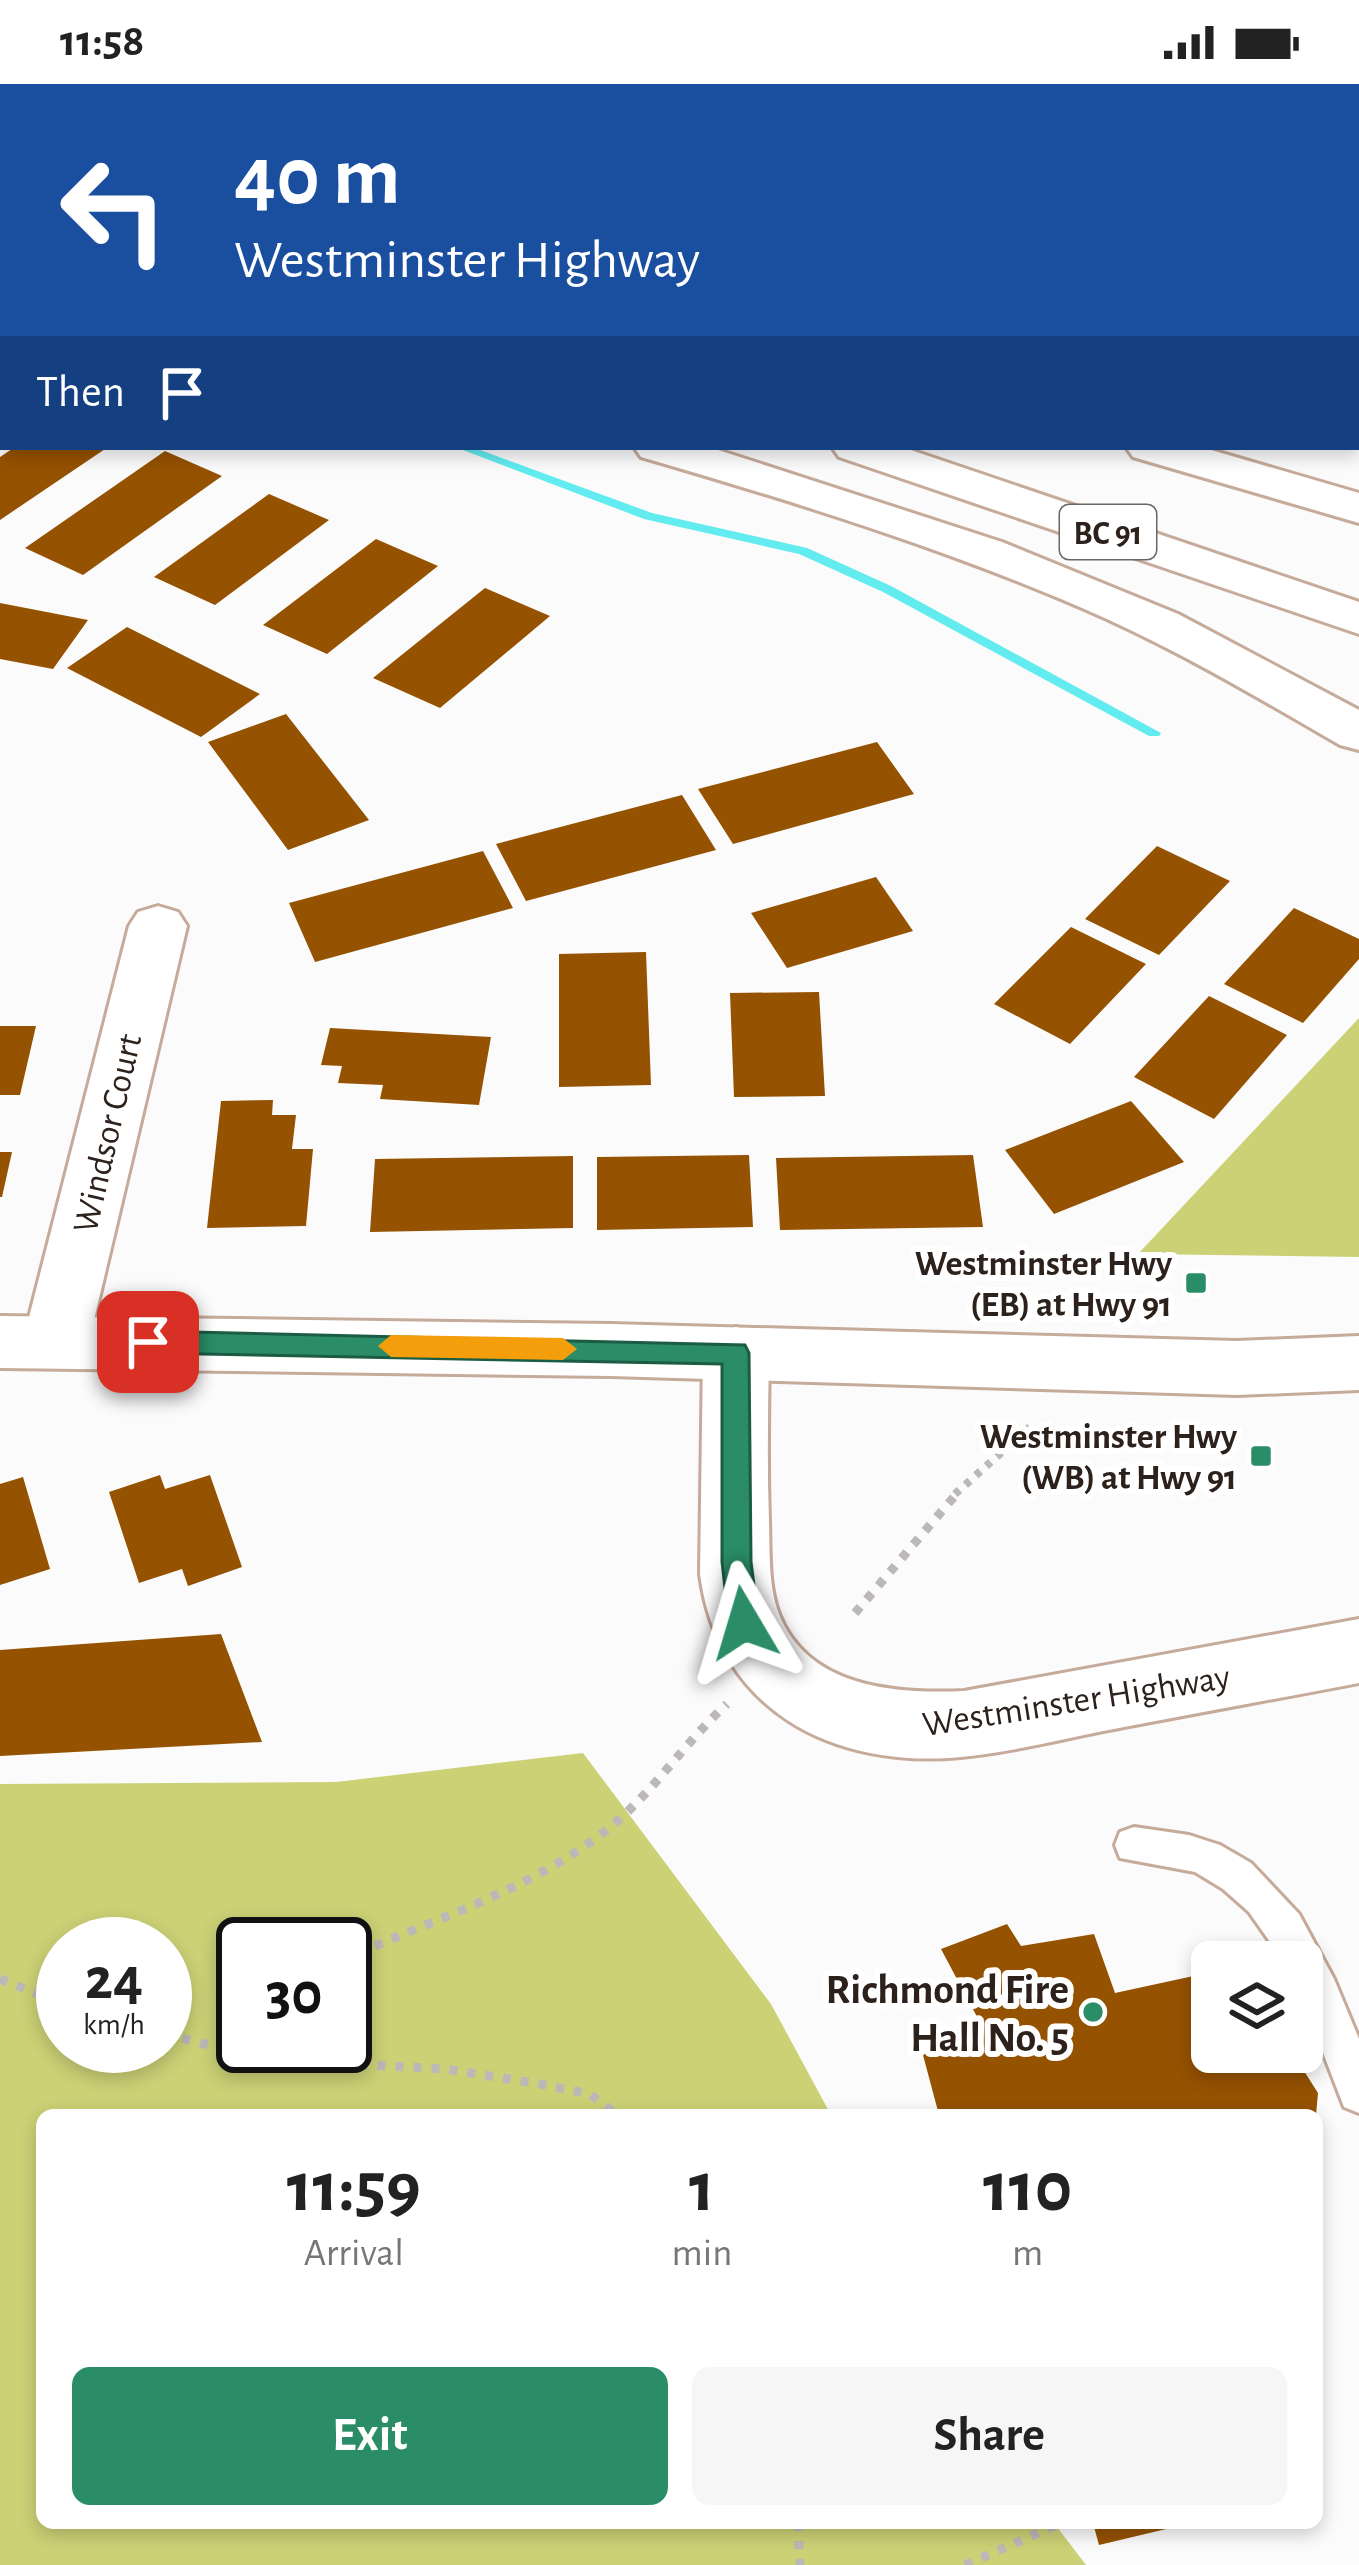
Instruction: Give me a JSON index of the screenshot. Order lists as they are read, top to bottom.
{
  "streets": {
    "main road": ["BC 91", "Windsor Court", "Westminster Highway"]
  },
  "places": {
    "transit": ["Westminster Hwy (EB) at Hwy 91", "Westminster Hwy (WB) at Hwy 91"],
    "other": ["Richmond Fire Hall No. 5"]
  },
  "page": {
    "status": "11:58",
    "turn": ["40 m", "Westminster Highway"],
    "then": "Then",
    "speed": "24 km/h",
    "limit": "30",
    "eta": [
      "11:59",
      "Arrival",
      "1",
      "min",
      "110",
      "m"
    ],
    "buttons": ["Exit", "Share"]
  }
}
